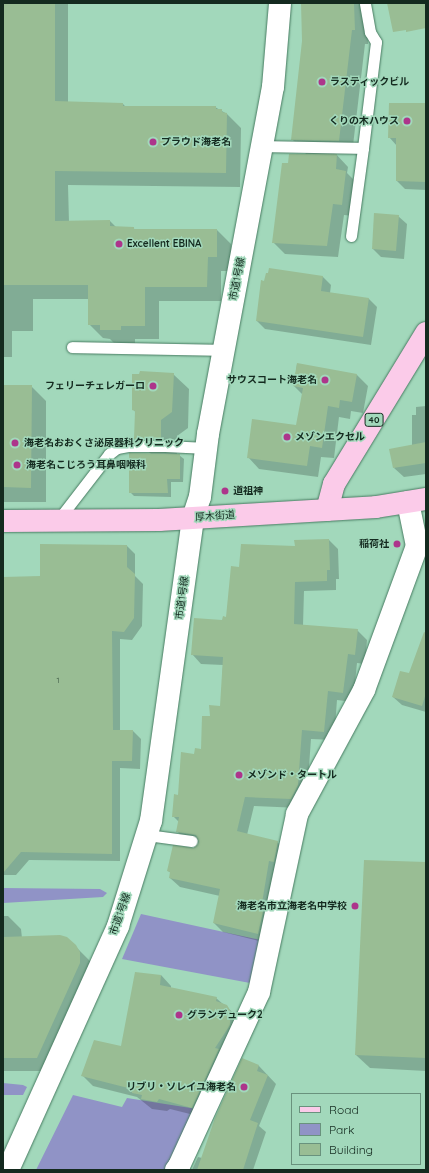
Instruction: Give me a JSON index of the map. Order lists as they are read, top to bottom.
{
  "streets": {
    "main road": ["40", "厚木街道"],
    "street": ["市道1号線"]
  },
  "crossings": [
    ["市道1号線", "厚木街道"],
    ["40", "厚木街道"]
  ],
  "places": [
    "ラスティックビル",
    "くりの木ハウス",
    "プラウド海老名",
    "Excellent EBINA",
    "サウスコート海老名",
    "フェリーチェレガーロ",
    "メゾンエクセル",
    "海老名おおくさ泌尿器科クリニック",
    "海老名こじろう耳鼻咽喉科",
    "道祖神",
    "稲荷社",
    "メゾンド・タートル",
    "海老名市立海老名中学校",
    "グランデューク2",
    "リブリ・ソレイユ海老名"
  ],
  "house_numbers": ["1"],
  "legend": ["Road", "Park", "Building"]
}
